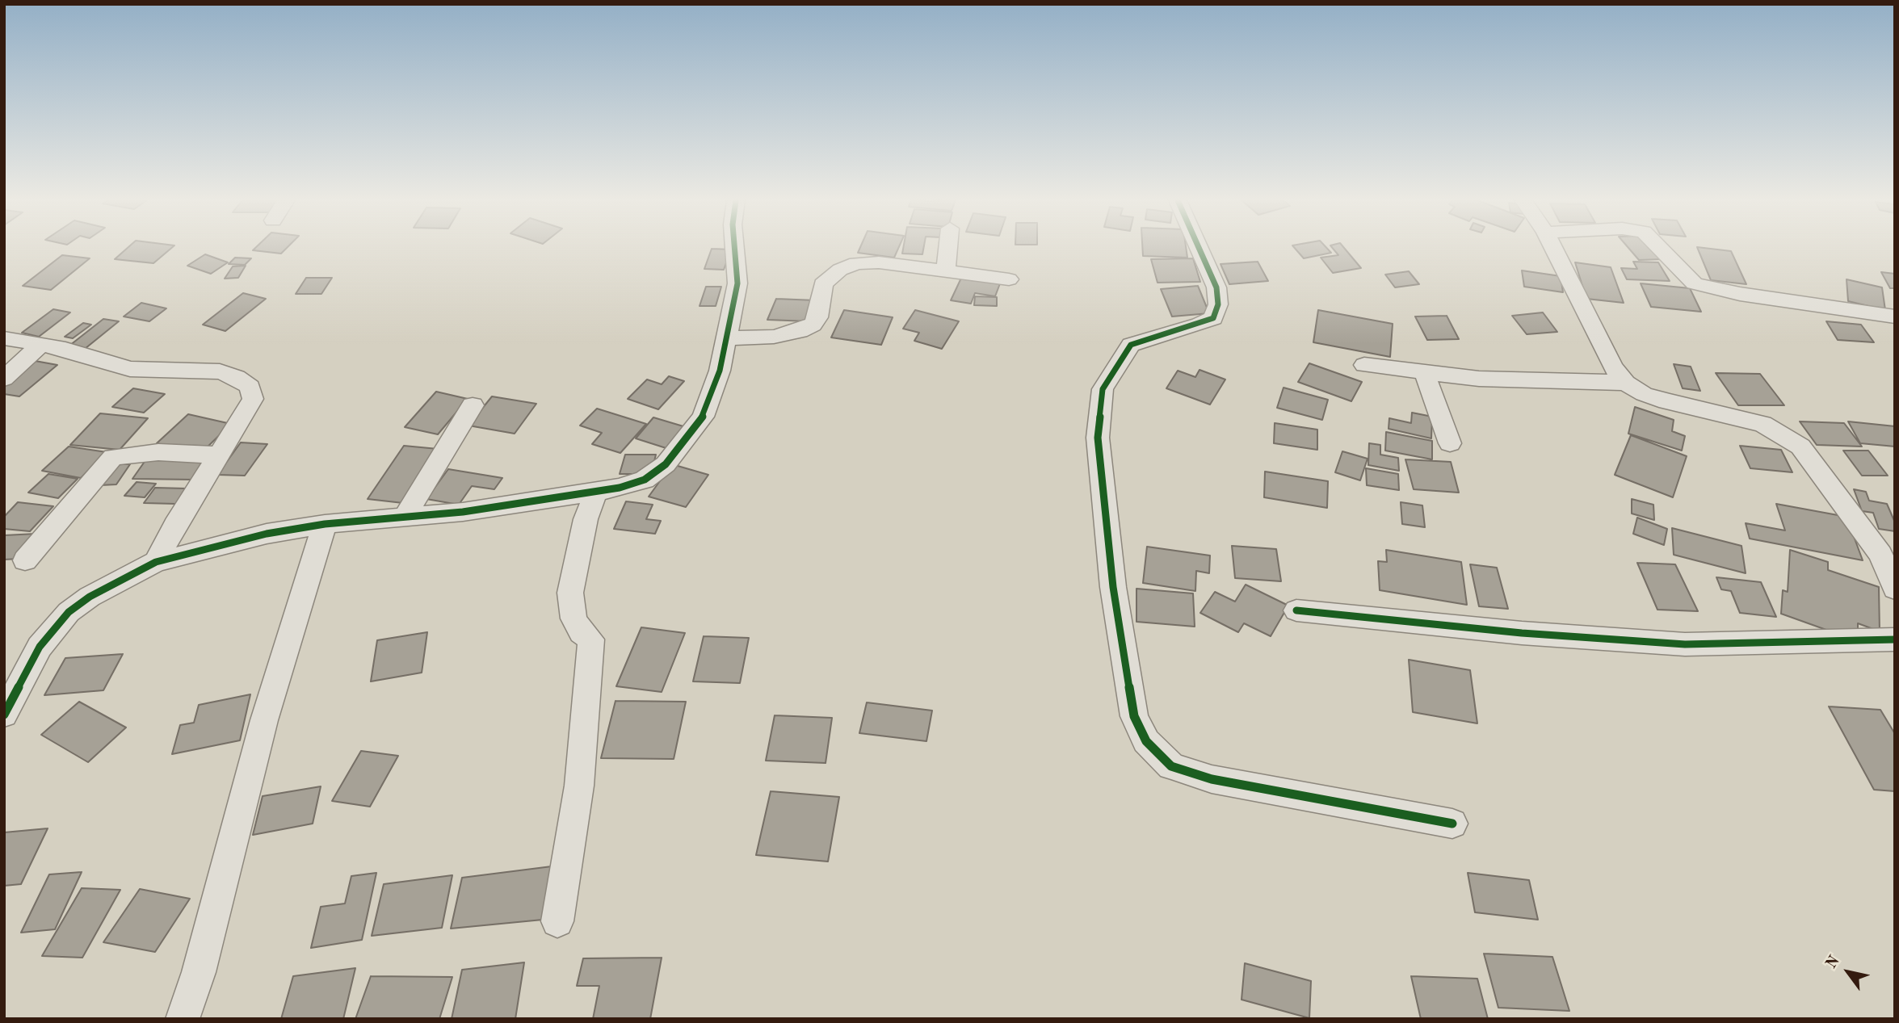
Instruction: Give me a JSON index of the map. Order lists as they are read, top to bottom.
{
  "north": "top left"
}
